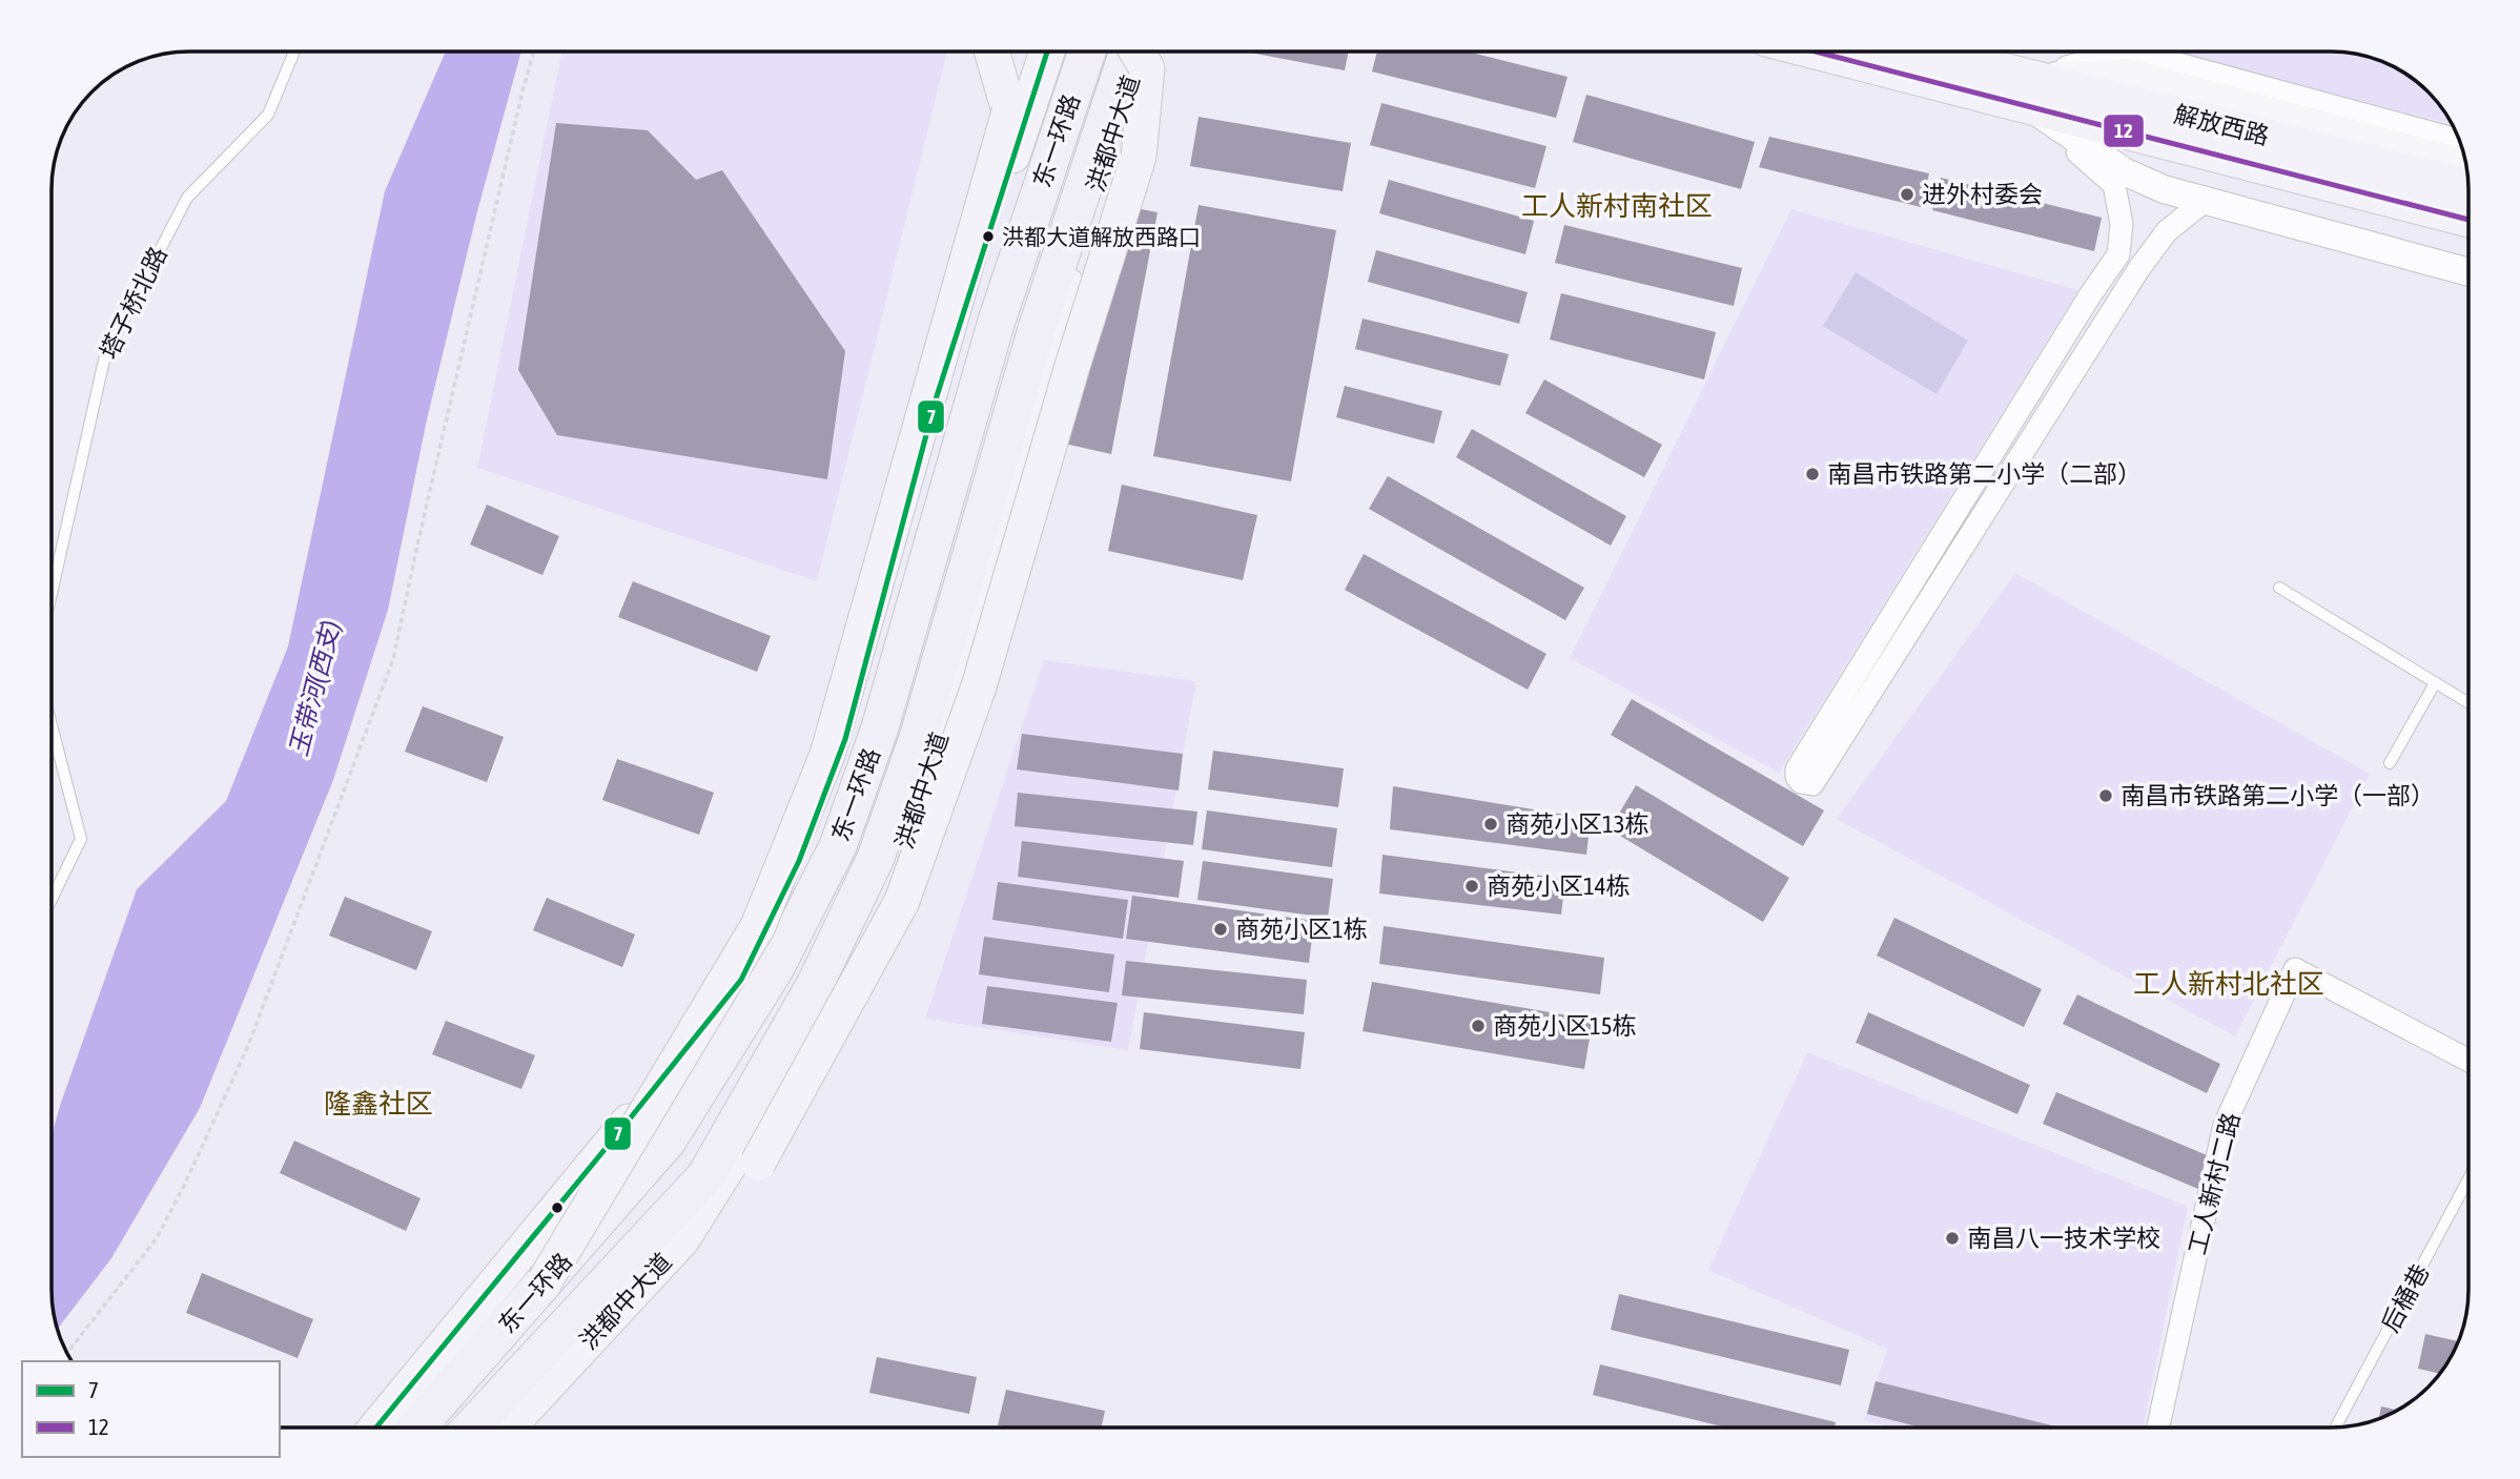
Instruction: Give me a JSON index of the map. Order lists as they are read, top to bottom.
{
  "streets": {
    "highway": ["东一环路"],
    "main road": ["解放西路", "洪都中大道"],
    "street": ["工人新村二路"],
    "lane": ["塔子桥北路", "后桶巷"]
  },
  "districts": ["工人新村南社区", "工人新村北社区", "隆鑫社区"],
  "water": ["玉带河(西支)"],
  "places": [
    "进外村委会",
    "洪都大道解放西路口",
    "南昌市铁路第二小学（二部）",
    "南昌市铁路第二小学（一部）",
    "商苑小区13栋",
    "商苑小区14栋",
    "商苑小区1栋",
    "商苑小区15栋",
    "南昌八一技术学校"
  ],
  "lines": ["transit line 7", "transit line 12"],
  "legend": ["7", "12"]
}
